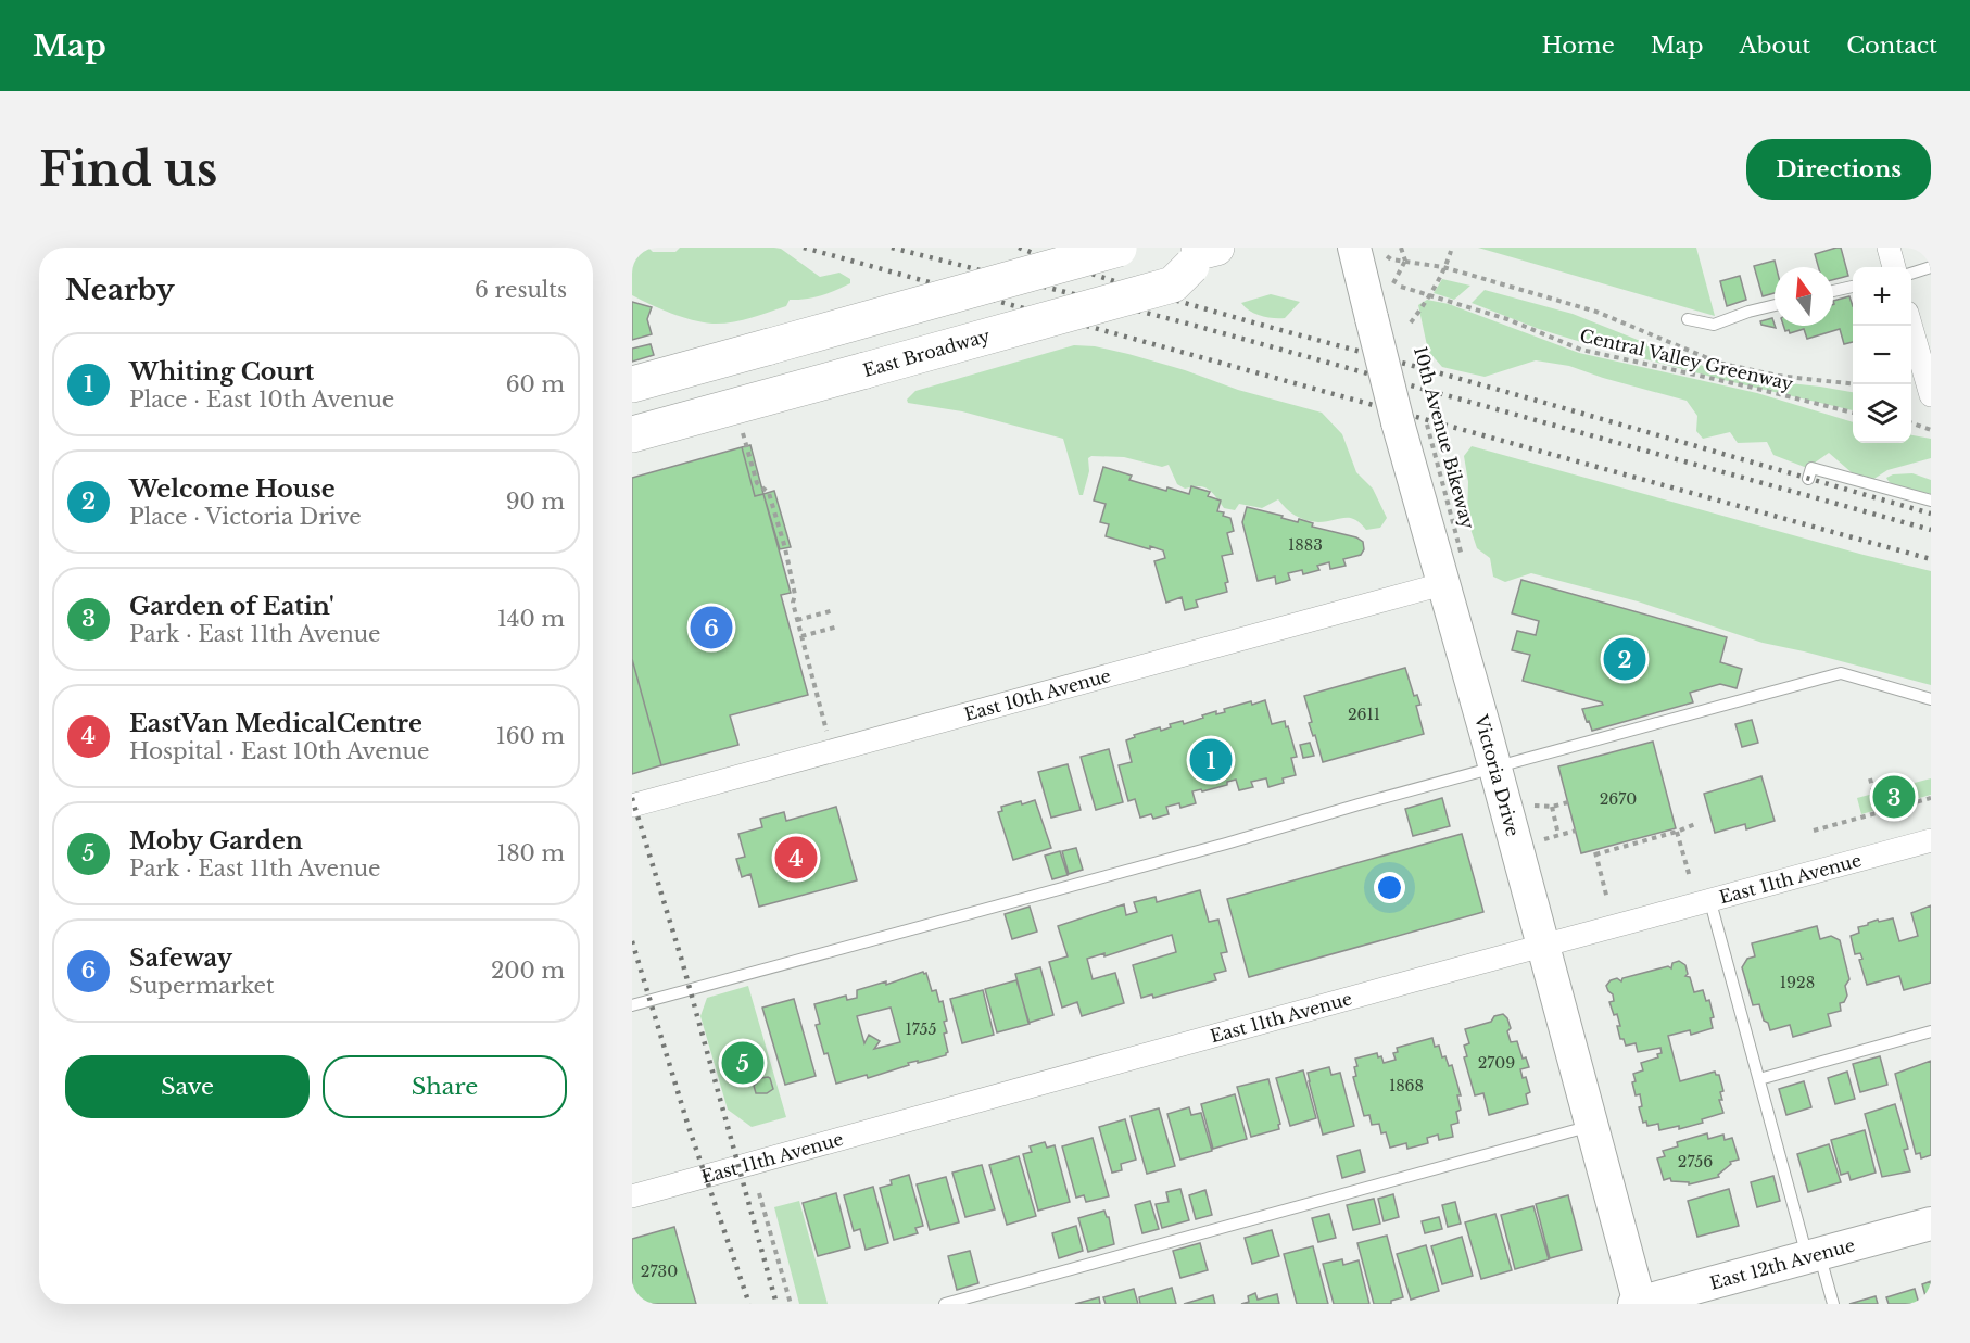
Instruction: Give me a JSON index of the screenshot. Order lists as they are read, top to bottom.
{
  "streets": {
    "main road": ["East Broadway"],
    "street": [
      "East 10th Avenue",
      "Victoria Drive",
      "East 11th Avenue",
      "East 12th Avenue"
    ],
    "path": ["Central Valley Greenway", "10th Avenue Bikeway"]
  },
  "crossings": [
    ["Central Valley Greenway", "Victoria Drive"],
    ["East 10th Avenue", "Victoria Drive"],
    ["Victoria Drive", "East 11th Avenue"],
    ["Victoria Drive", "East 12th Avenue"]
  ],
  "house_numbers": [
    "1883",
    "2611",
    "2670",
    "1928",
    "1755",
    "2709",
    "1868",
    "2756",
    "2730"
  ],
  "north": "top",
  "page": {
    "header": "Map",
    "nav": [
      "Home",
      "Map",
      "About",
      "Contact"
    ],
    "buttons": [
      "Directions",
      ["Save", "Share"]
    ],
    "title": "Find us",
    "heading": ["Nearby", "6 results"],
    "map_buttons": ["+", "−"],
    "list": [
      {
        "mark": "1",
        "name": "Whiting Court",
        "note": "Place · East 10th Avenue",
        "value": "60 m"
      },
      {
        "mark": "2",
        "name": "Welcome House",
        "note": "Place · Victoria Drive",
        "value": "90 m"
      },
      {
        "mark": "3",
        "name": "Garden of Eatin'",
        "note": "Park · East 11th Avenue",
        "value": "140 m"
      },
      {
        "mark": "4",
        "name": "EastVan MedicalCentre",
        "note": "Hospital · East 10th Avenue",
        "value": "160 m"
      },
      {
        "mark": "5",
        "name": "Moby Garden",
        "note": "Park · East 11th Avenue",
        "value": "180 m"
      },
      {
        "mark": "6",
        "name": "Safeway",
        "note": "Supermarket",
        "value": "200 m"
      }
    ],
    "pins": [
      "6",
      "2",
      "1",
      "3",
      "4",
      "5"
    ]
  }
}
